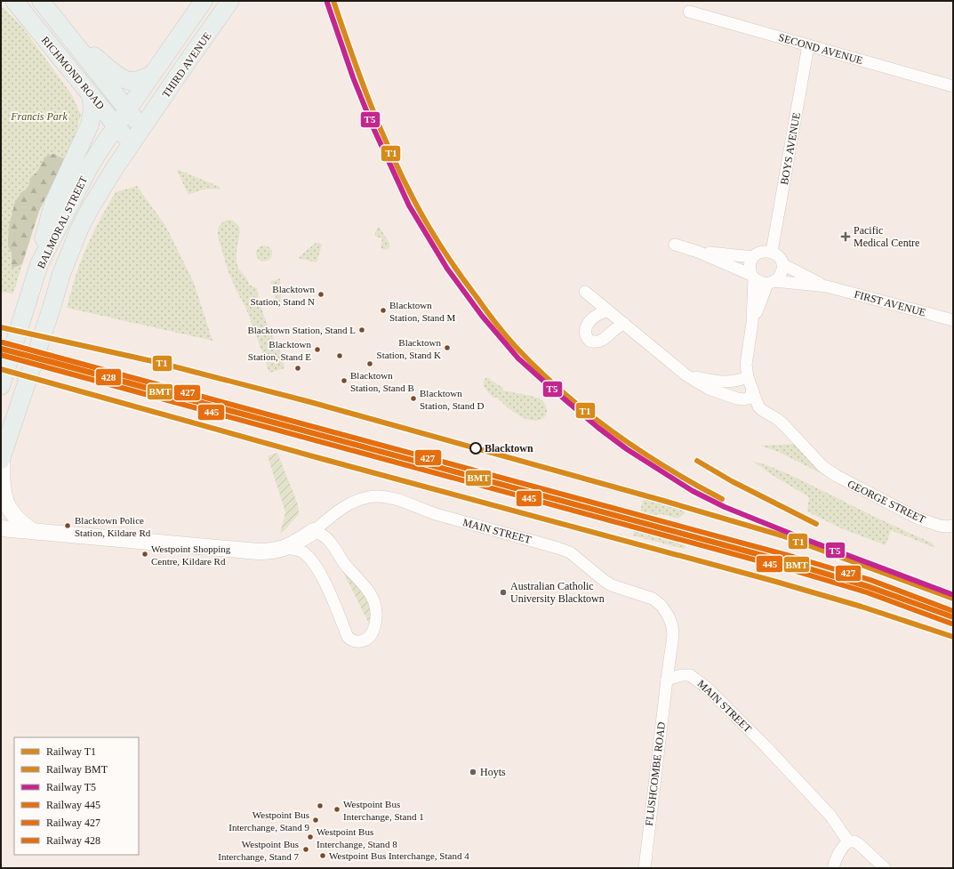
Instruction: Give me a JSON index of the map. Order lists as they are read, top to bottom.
{
  "streets": {
    "main road": ["THIRD AVENUE", "RICHMOND ROAD", "BALMORAL STREET"],
    "street": [
      "SECOND AVENUE",
      "BOYS AVENUE",
      "FIRST AVENUE",
      "GEORGE STREET",
      "MAIN STREET",
      "FLUSHCOMBE ROAD"
    ]
  },
  "crossings": [
    ["SECOND AVENUE", "BOYS AVENUE"],
    ["THIRD AVENUE", "RICHMOND ROAD"],
    ["THIRD AVENUE", "BALMORAL STREET"],
    ["RICHMOND ROAD", "BALMORAL STREET"],
    ["BOYS AVENUE", "FIRST AVENUE"],
    ["MAIN STREET", "FLUSHCOMBE ROAD"]
  ],
  "parks": ["Francis Park"],
  "places": {
    "health": ["Pacific Medical Centre"],
    "other": [
      "Blacktown Station, Stand N",
      "Blacktown Station, Stand M",
      "Blacktown Station, Stand L",
      "Blacktown Station, Stand K",
      "Blacktown Station, Stand E",
      "Blacktown Station, Stand B",
      "Blacktown Station, Stand D",
      "Blacktown",
      "Blacktown Police Station, Kildare Rd",
      "Westpoint Shopping Centre, Kildare Rd",
      "Australian Catholic University Blacktown",
      "Hoyts",
      "Westpoint Bus Interchange, Stand 1",
      "Westpoint Bus Interchange, Stand 9",
      "Westpoint Bus Interchange, Stand 8",
      "Westpoint Bus Interchange, Stand 7",
      "Westpoint Bus Interchange, Stand 4"
    ]
  },
  "lines": [
    "rail line T1",
    "rail line T5",
    "rail line 427",
    "rail line BMT",
    "rail line 428",
    "rail line 445"
  ],
  "legend": [
    "Railway T1",
    "Railway BMT",
    "Railway T5",
    "Railway 445",
    "Railway 427",
    "Railway 428"
  ]
}
